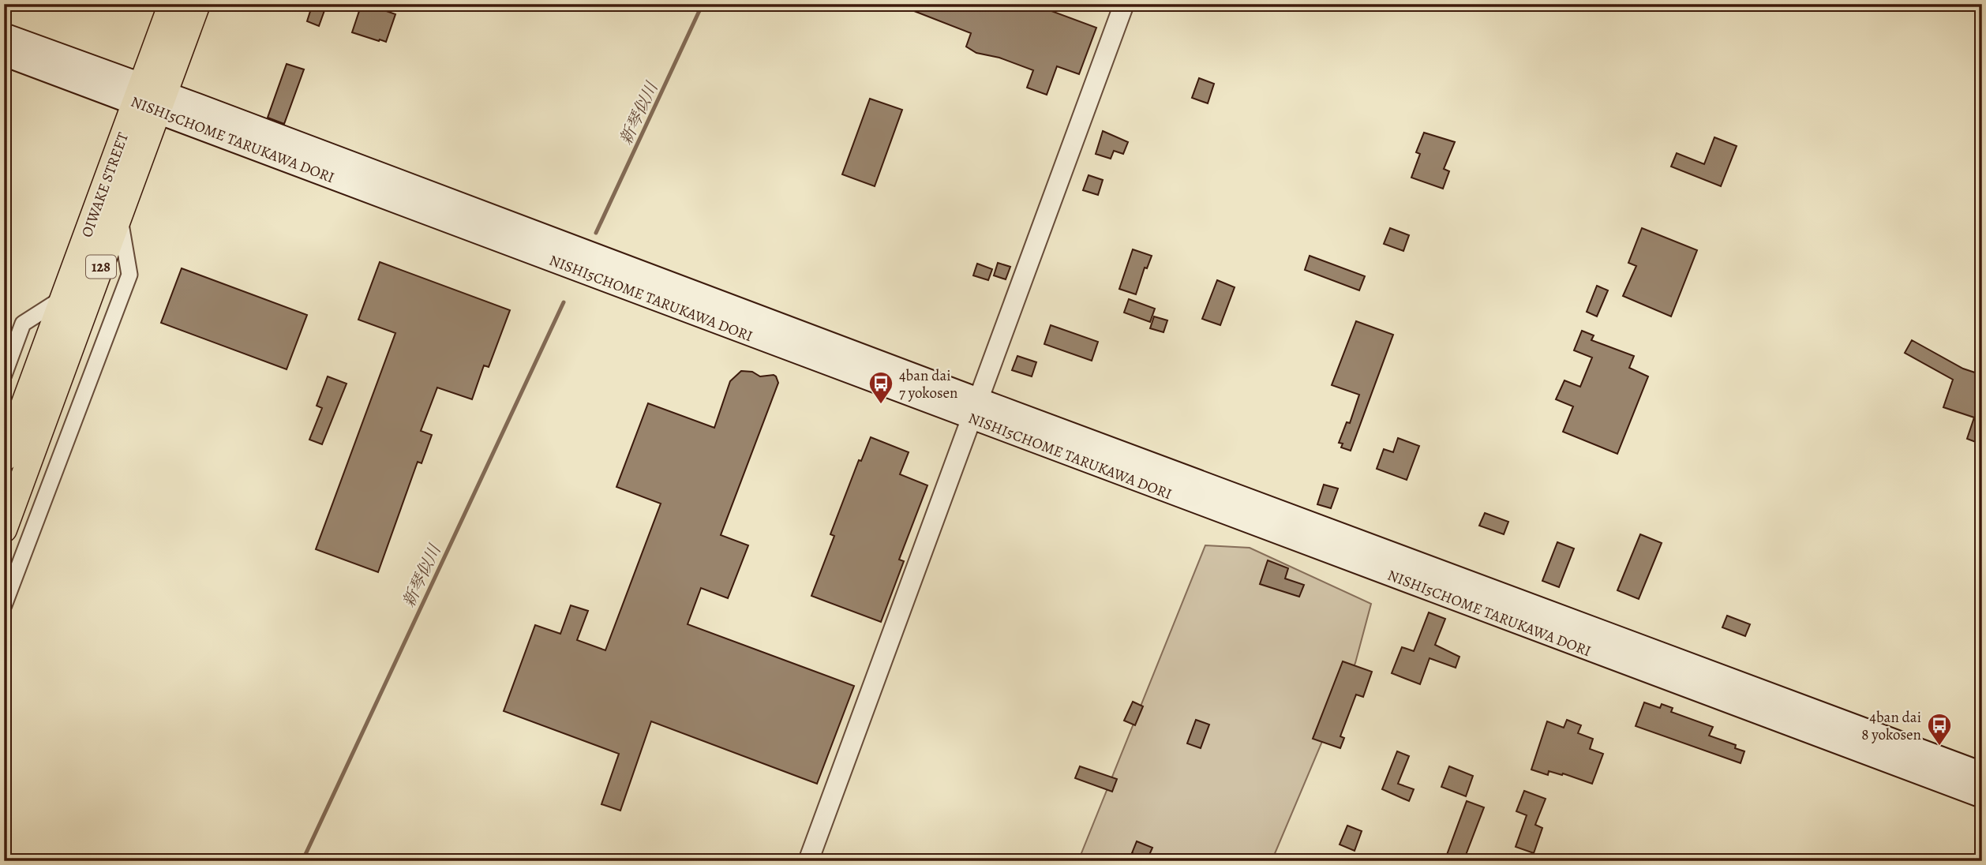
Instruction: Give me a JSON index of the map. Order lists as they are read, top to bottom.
{
  "streets": {
    "main road": ["NISHI5CHOME TARUKAWA DORI", "OIWAKE STREET", "128"]
  },
  "crossings": [
    ["NISHI5CHOME TARUKAWA DORI", "OIWAKE STREET"],
    ["NISHI5CHOME TARUKAWA DORI", "128"],
    ["OIWAKE STREET", "128"]
  ],
  "water": ["新琴似川"],
  "places": {
    "bus stop": ["4ban dai 7 yokosen", "4ban dai 8 yokosen"]
  }
}
